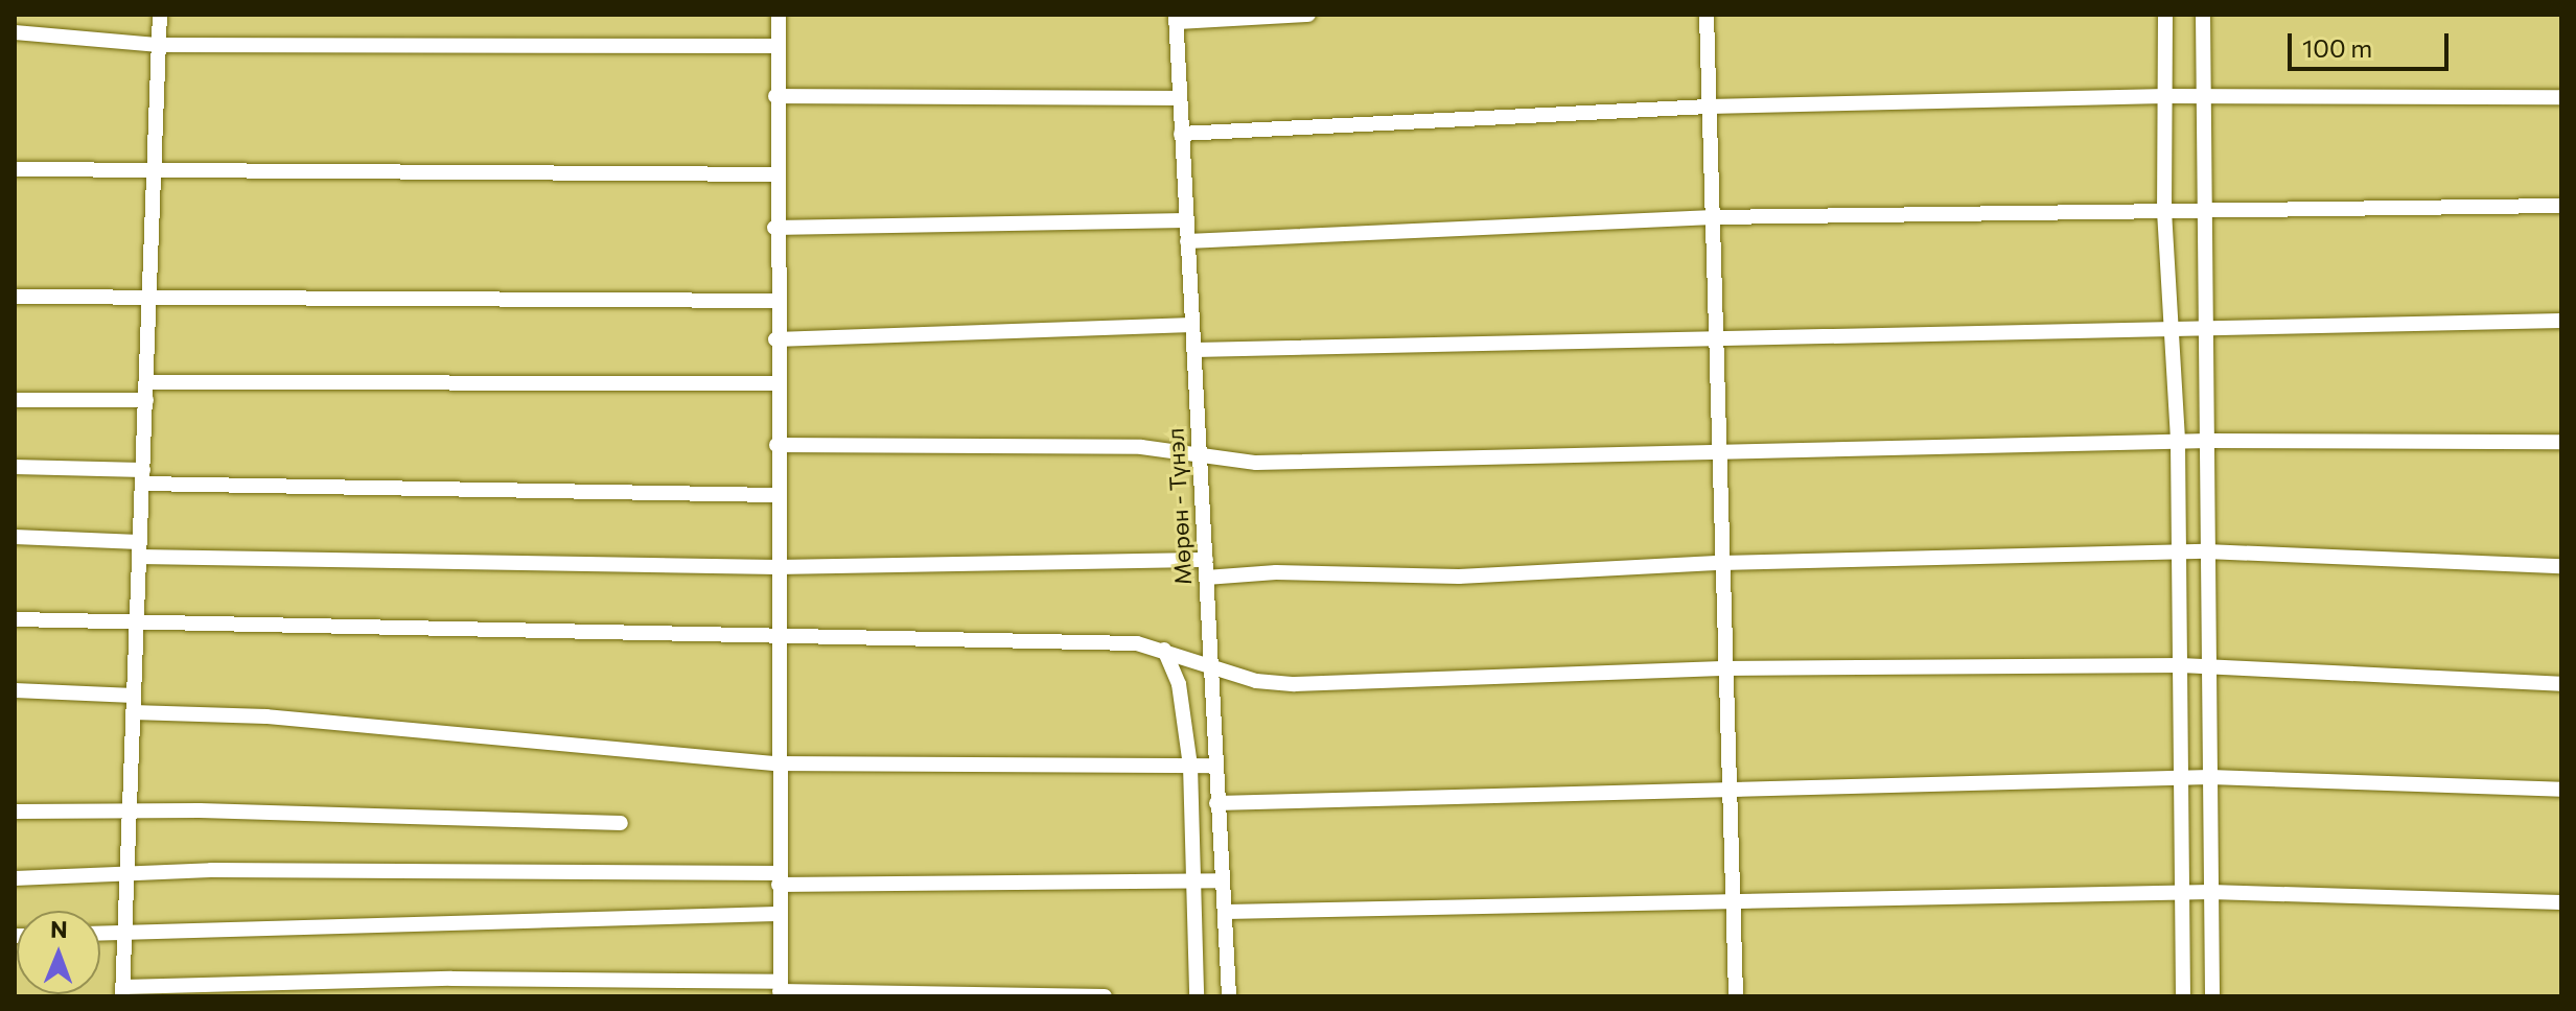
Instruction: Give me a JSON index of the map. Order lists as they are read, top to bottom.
{
  "streets": {
    "street": ["Мөрөн - Түнэл"]
  },
  "scale_bar": "100 m",
  "north": "top"
}
